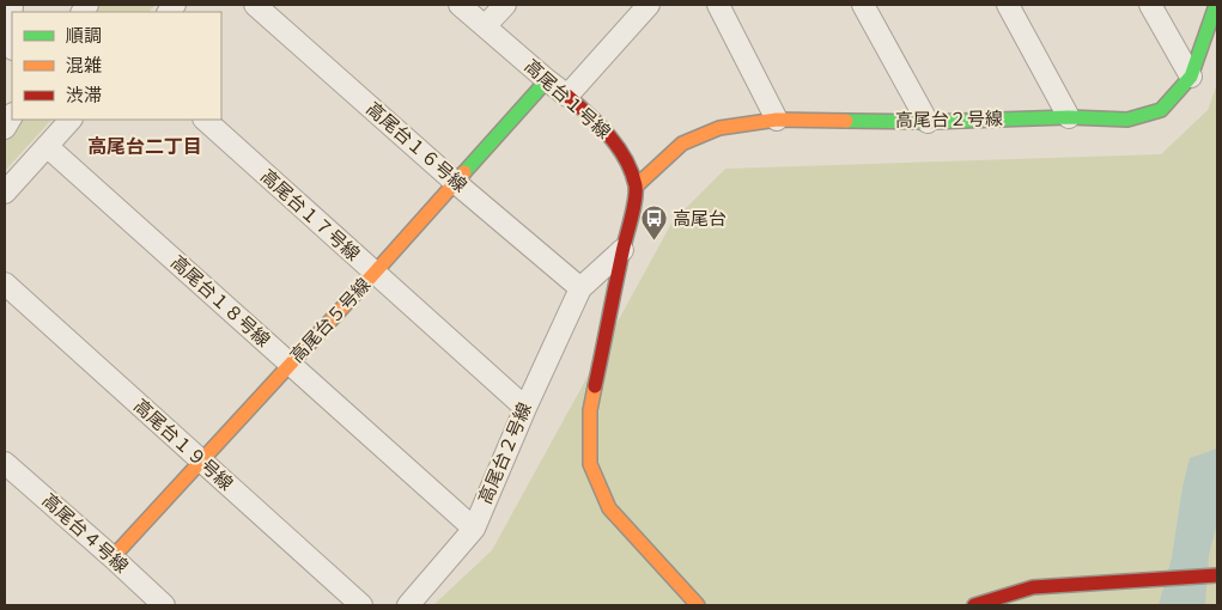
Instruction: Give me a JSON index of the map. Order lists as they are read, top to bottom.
{
  "streets": {
    "street": [
      "高尾台１号線",
      "高尾台２号線",
      "高尾台１６号線",
      "高尾台１７号線",
      "高尾台１８号線",
      "高尾台５号線",
      "高尾台１９号線",
      "高尾台４号線"
    ]
  },
  "crossings": [
    ["高尾台１号線", "高尾台２号線"],
    ["高尾台１号線", "高尾台５号線"],
    ["高尾台２号線", "高尾台１６号線"],
    ["高尾台２号線", "高尾台１７号線"],
    ["高尾台２号線", "高尾台１８号線"],
    ["高尾台１６号線", "高尾台５号線"],
    ["高尾台１７号線", "高尾台５号線"],
    ["高尾台１８号線", "高尾台５号線"],
    ["高尾台５号線", "高尾台１９号線"],
    ["高尾台５号線", "高尾台４号線"]
  ],
  "districts": ["高尾台二丁目"],
  "places": {
    "bus stop": ["高尾台"]
  },
  "legend": ["順調", "混雑", "渋滞"]
}
